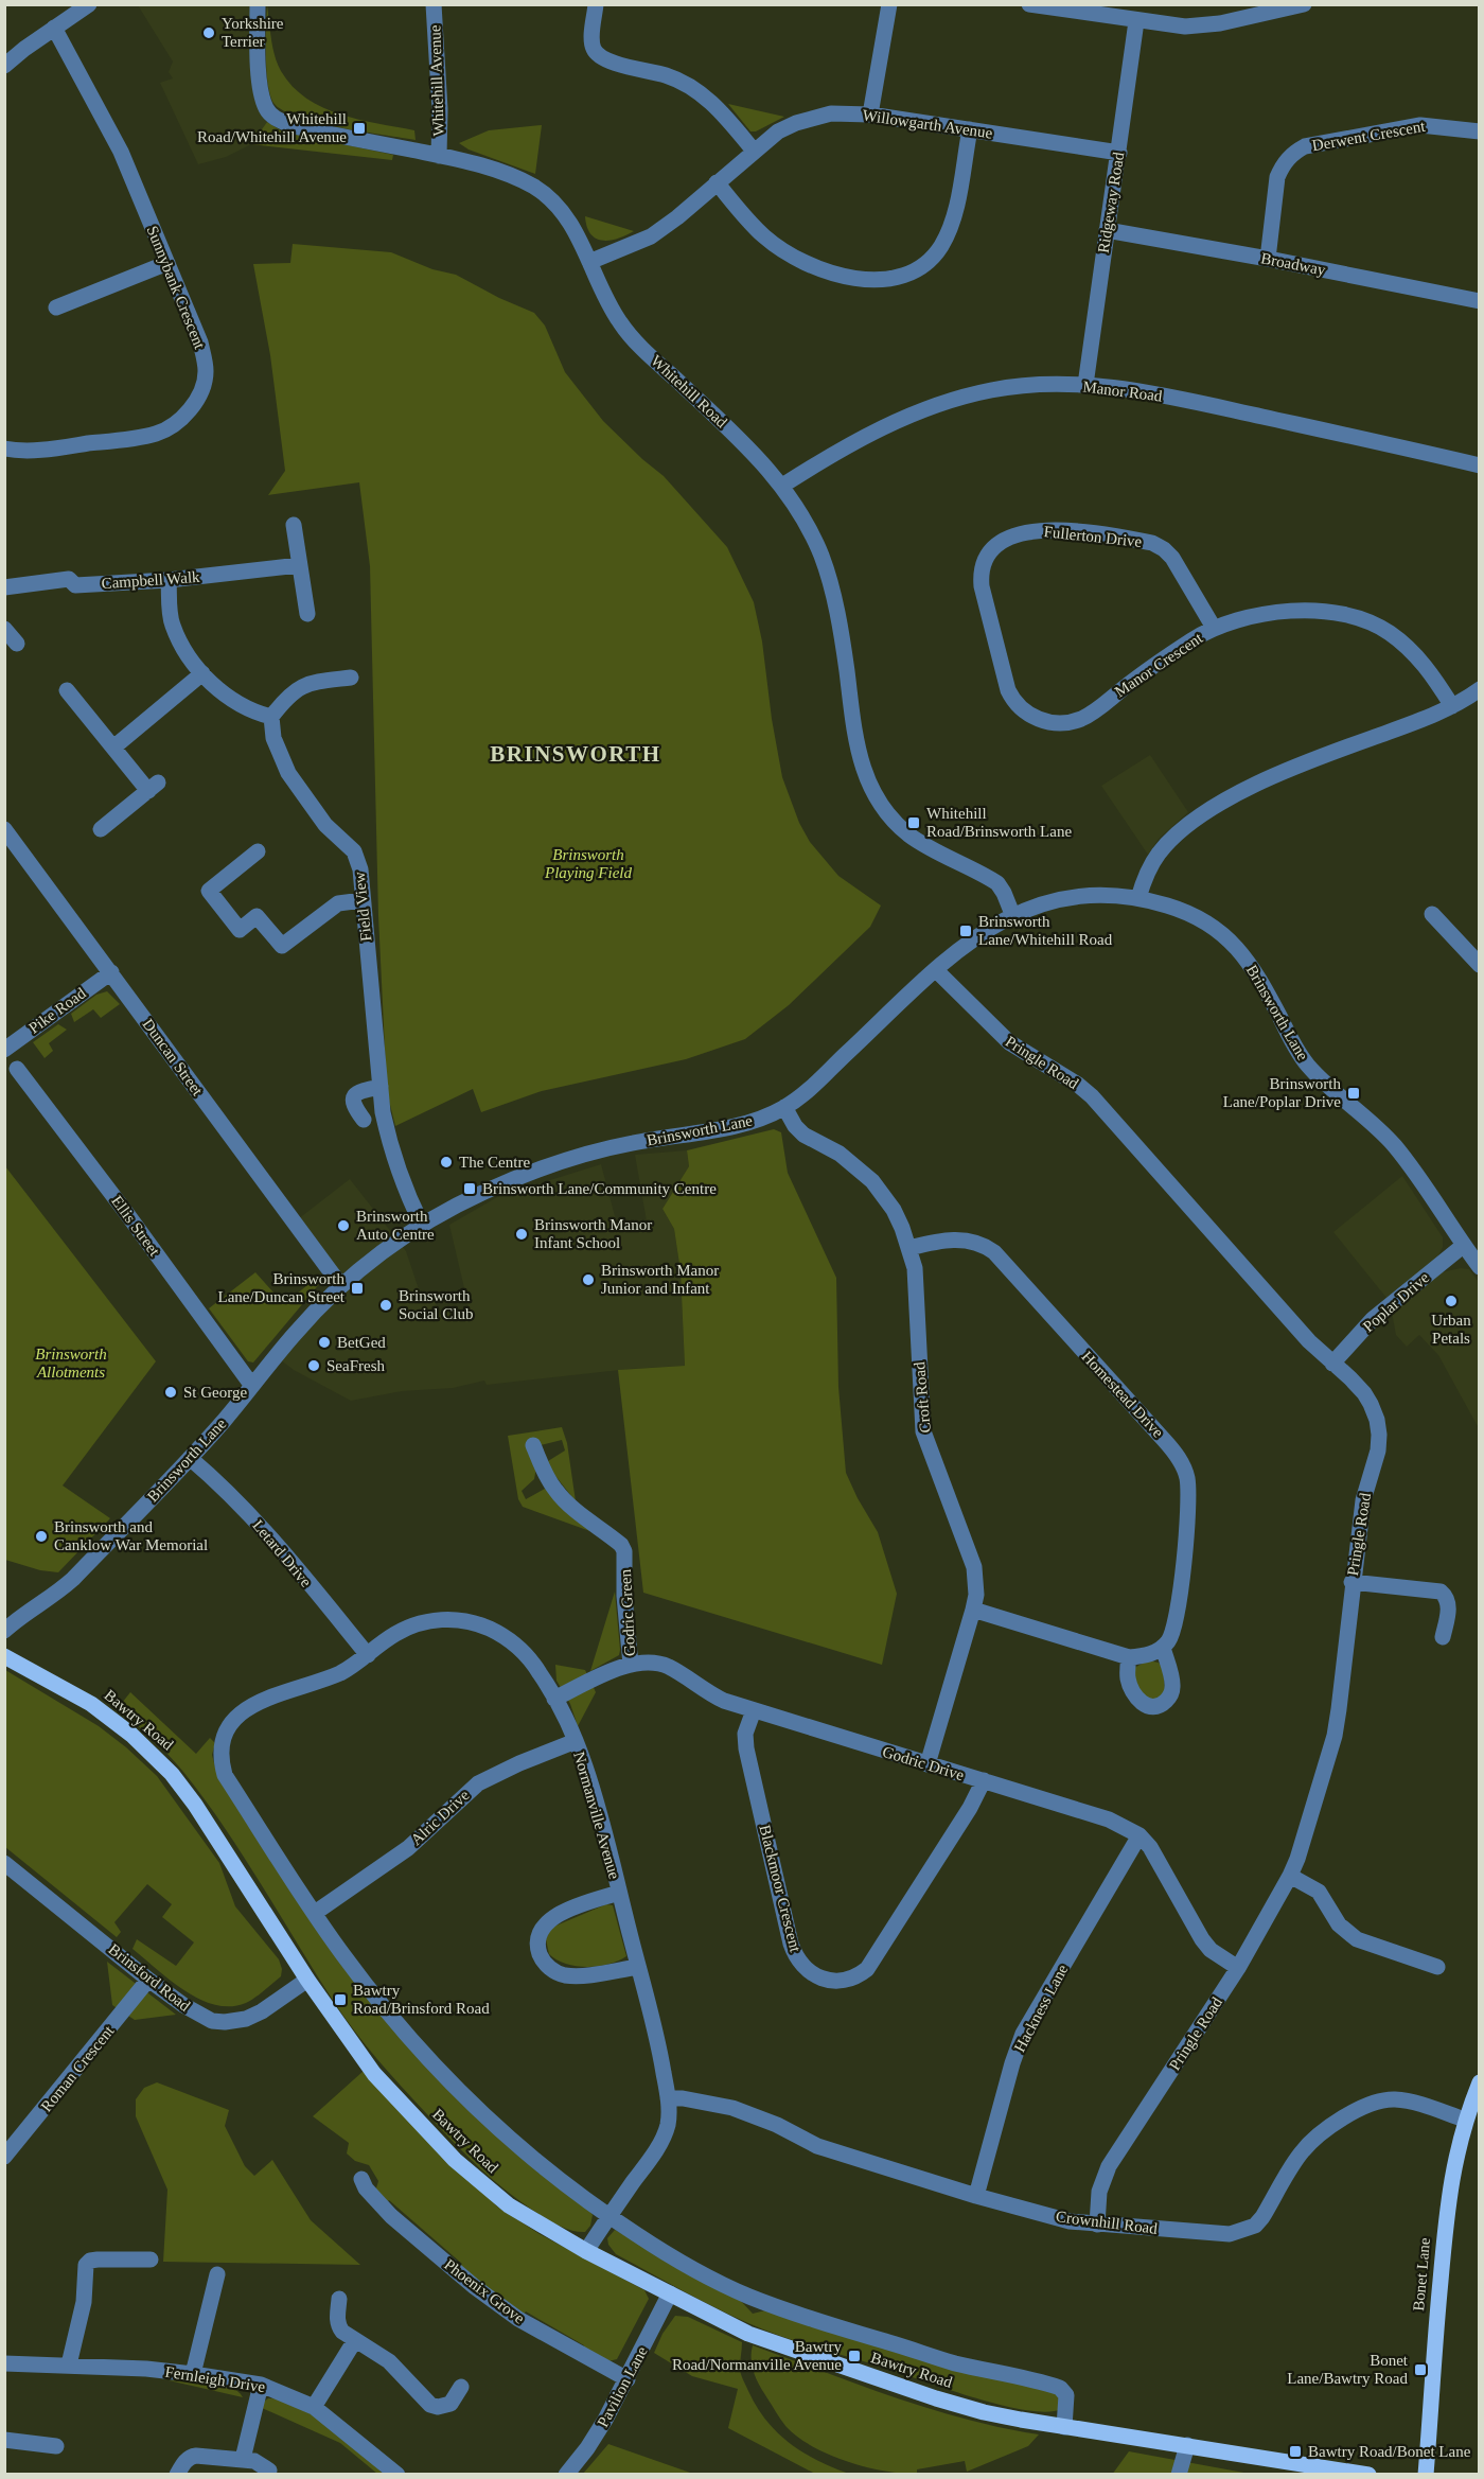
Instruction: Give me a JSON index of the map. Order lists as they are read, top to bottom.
{
  "streets": {
    "main road": ["Bawtry Road", "Bonet Lane"],
    "street": [
      "Whitehill Avenue",
      "Willowgarth Avenue",
      "Derwent Crescent",
      "Ridgeway Road",
      "Broadway",
      "Sunnybank Crescent",
      "Whitehill Road",
      "Manor Road",
      "Fullerton Drive",
      "Campbell Walk",
      "Manor Crescent",
      "Field View",
      "Pike Road",
      "Brinsworth Lane",
      "Duncan Street",
      "Pringle Road",
      "Ellis Street",
      "Poplar Drive",
      "Homestead Drive",
      "Croft Road",
      "Letard Drive",
      "Godric Green",
      "Godric Drive",
      "Normanville Avenue",
      "Alric Drive",
      "Blackmoor Crescent",
      "Brinsford Road",
      "Hackness Lane",
      "Roman Crescent",
      "Crownhill Road",
      "Phoenix Grove",
      "Fernleigh Drive",
      "Pavilion Lane"
    ]
  },
  "crossings": [
    ["Whitehill Avenue", "Whitehill Road"],
    ["Willowgarth Avenue", "Ridgeway Road"],
    ["Willowgarth Avenue", "Whitehill Road"],
    ["Derwent Crescent", "Broadway"],
    ["Ridgeway Road", "Broadway"],
    ["Ridgeway Road", "Manor Road"],
    ["Whitehill Road", "Manor Road"],
    ["Whitehill Road", "Brinsworth Lane"],
    ["Fullerton Drive", "Manor Crescent"],
    ["Field View", "Brinsworth Lane"],
    ["Pike Road", "Duncan Street"],
    ["Brinsworth Lane", "Duncan Street"],
    ["Brinsworth Lane", "Pringle Road"],
    ["Brinsworth Lane", "Ellis Street"],
    ["Brinsworth Lane", "Poplar Drive"],
    ["Brinsworth Lane", "Croft Road"],
    ["Brinsworth Lane", "Letard Drive"],
    ["Pringle Road", "Poplar Drive"],
    ["Pringle Road", "Godric Drive"],
    ["Pringle Road", "Crownhill Road"],
    ["Homestead Drive", "Croft Road"],
    ["Croft Road", "Godric Drive"],
    ["Letard Drive", "Normanville Avenue"],
    ["Godric Green", "Godric Drive"],
    ["Bawtry Road", "Normanville Avenue"],
    ["Bawtry Road", "Alric Drive"],
    ["Bawtry Road", "Brinsford Road"],
    ["Bawtry Road", "Pavilion Lane"],
    ["Godric Drive", "Normanville Avenue"],
    ["Godric Drive", "Blackmoor Crescent"],
    ["Godric Drive", "Hackness Lane"],
    ["Normanville Avenue", "Alric Drive"],
    ["Normanville Avenue", "Crownhill Road"],
    ["Brinsford Road", "Roman Crescent"],
    ["Hackness Lane", "Crownhill Road"],
    ["Crownhill Road", "Bonet Lane"],
    ["Phoenix Grove", "Pavilion Lane"]
  ],
  "districts": ["BRINSWORTH"],
  "parks": ["Brinsworth Playing Field", "Brinsworth Allotments"],
  "places": {
    "other": [
      "Yorkshire Terrier",
      "The Centre",
      "Brinsworth Auto Centre",
      "Brinsworth Manor Infant School",
      "Brinsworth Manor Junior and Infant",
      "Urban Petals",
      "Brinsworth Social Club",
      "BetGed",
      "SeaFresh",
      "St George",
      "Brinsworth and Canklow War Memorial"
    ],
    "transit": [
      "Whitehill Road/Whitehill Avenue",
      "Whitehill Road/Brinsworth Lane",
      "Brinsworth Lane/Whitehill Road",
      "Brinsworth Lane/Poplar Drive",
      "Brinsworth Lane/Community Centre",
      "Brinsworth Lane/Duncan Street",
      "Bawtry Road/Brinsford Road",
      "Bawtry Road/Normanville Avenue",
      "Bonet Lane/Bawtry Road",
      "Bawtry Road/Bonet Lane"
    ]
  }
}
